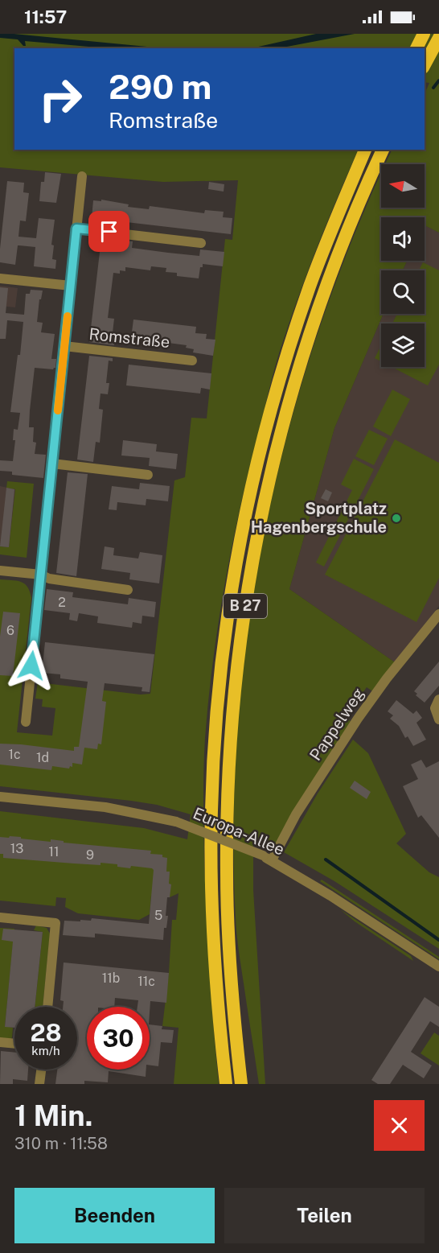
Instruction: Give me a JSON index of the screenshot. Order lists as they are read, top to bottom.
{
  "streets": {
    "highway": ["B 27"],
    "street": ["Romstraße", "Pappelweg", "Europa-Allee"]
  },
  "crossings": [
    ["Pappelweg", "Europa-Allee"]
  ],
  "places": ["Sportplatz Hagenbergschule"],
  "house_numbers": [
    "2",
    "6",
    "1c",
    "1d",
    "13",
    "11",
    "9",
    "5",
    "11b",
    "11c"
  ],
  "north": "left",
  "page": {
    "status": "11:57",
    "turn": ["290 m", "Romstraße"],
    "speed": "28 km/h",
    "limit": "30",
    "heading": ["1 Min.", "310 m · 11:58"],
    "buttons": ["Beenden", "Teilen"]
  }
}
